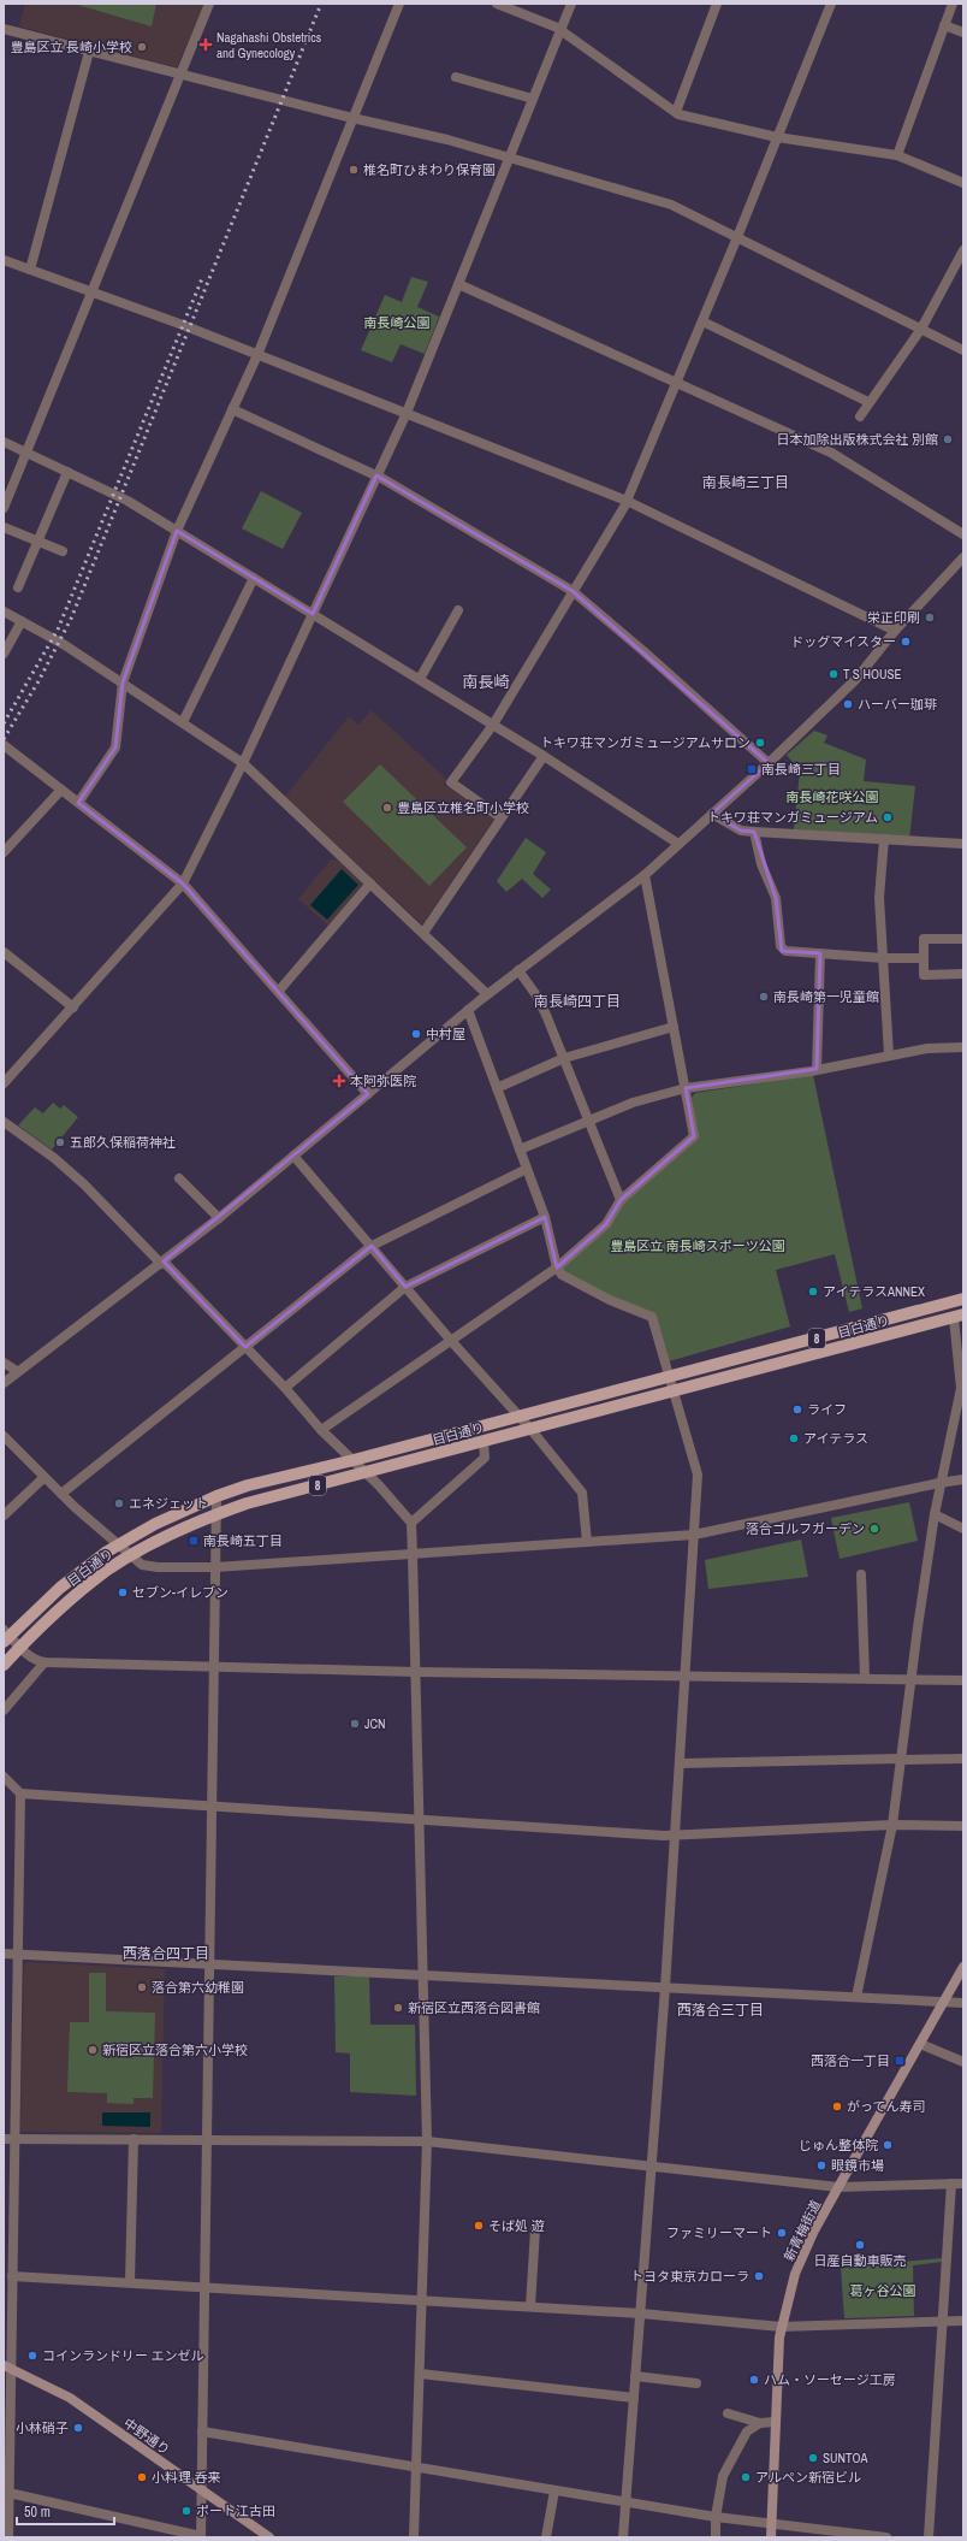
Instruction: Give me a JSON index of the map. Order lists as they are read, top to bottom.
{
  "streets": {
    "main road": [
      "目白通り",
      "8",
      "新青梅街道",
      "中野通り"
    ]
  },
  "districts": [
    "南長崎三丁目",
    "南長崎",
    "南長崎四丁目",
    "西落合四丁目",
    "西落合三丁目"
  ],
  "parks": [
    "南長崎公園",
    "南長崎花咲公園",
    "豊島区立 南長崎スポーツ公園",
    "葛ヶ谷公園"
  ],
  "places": {
    "health": ["Nagahashi Obstetrics and Gynecology", "本阿弥医院"],
    "other": [
      "豊島区立 長崎小学校",
      "椎名町ひまわり保育園",
      "日本加除出版株式会社 別館",
      "栄正印刷",
      "ドッグマイスター",
      "T S HOUSE",
      "ハーバー珈琲",
      "トキワ荘マンガミュージアムサロン",
      "豊島区立椎名町小学校",
      "トキワ荘マンガミュージアム",
      "南長崎第一児童館",
      "中村屋",
      "五郎久保稲荷神社",
      "アイテラスANNEX",
      "ライフ",
      "アイテラス",
      "エネジェット",
      "落合ゴルフガーデン",
      "セブン-イレブン",
      "JCN",
      "落合第六幼稚園",
      "新宿区立西落合図書館",
      "新宿区立落合第六小学校",
      "がってん寿司",
      "じゅん整体院",
      "眼鏡市場",
      "そば処 遊",
      "ファミリーマート",
      "日産自動車販売",
      "トヨタ東京カローラ",
      "コインランドリー エンゼル",
      "ハム・ソーセージ工房",
      "小林硝子",
      "SUNTOA",
      "小料理 呑来",
      "アルペン新宿ビル",
      "ポート江古田"
    ],
    "transit": ["南長崎三丁目", "南長崎五丁目", "西落合一丁目"]
  },
  "scale_bar": "50 m"
}
